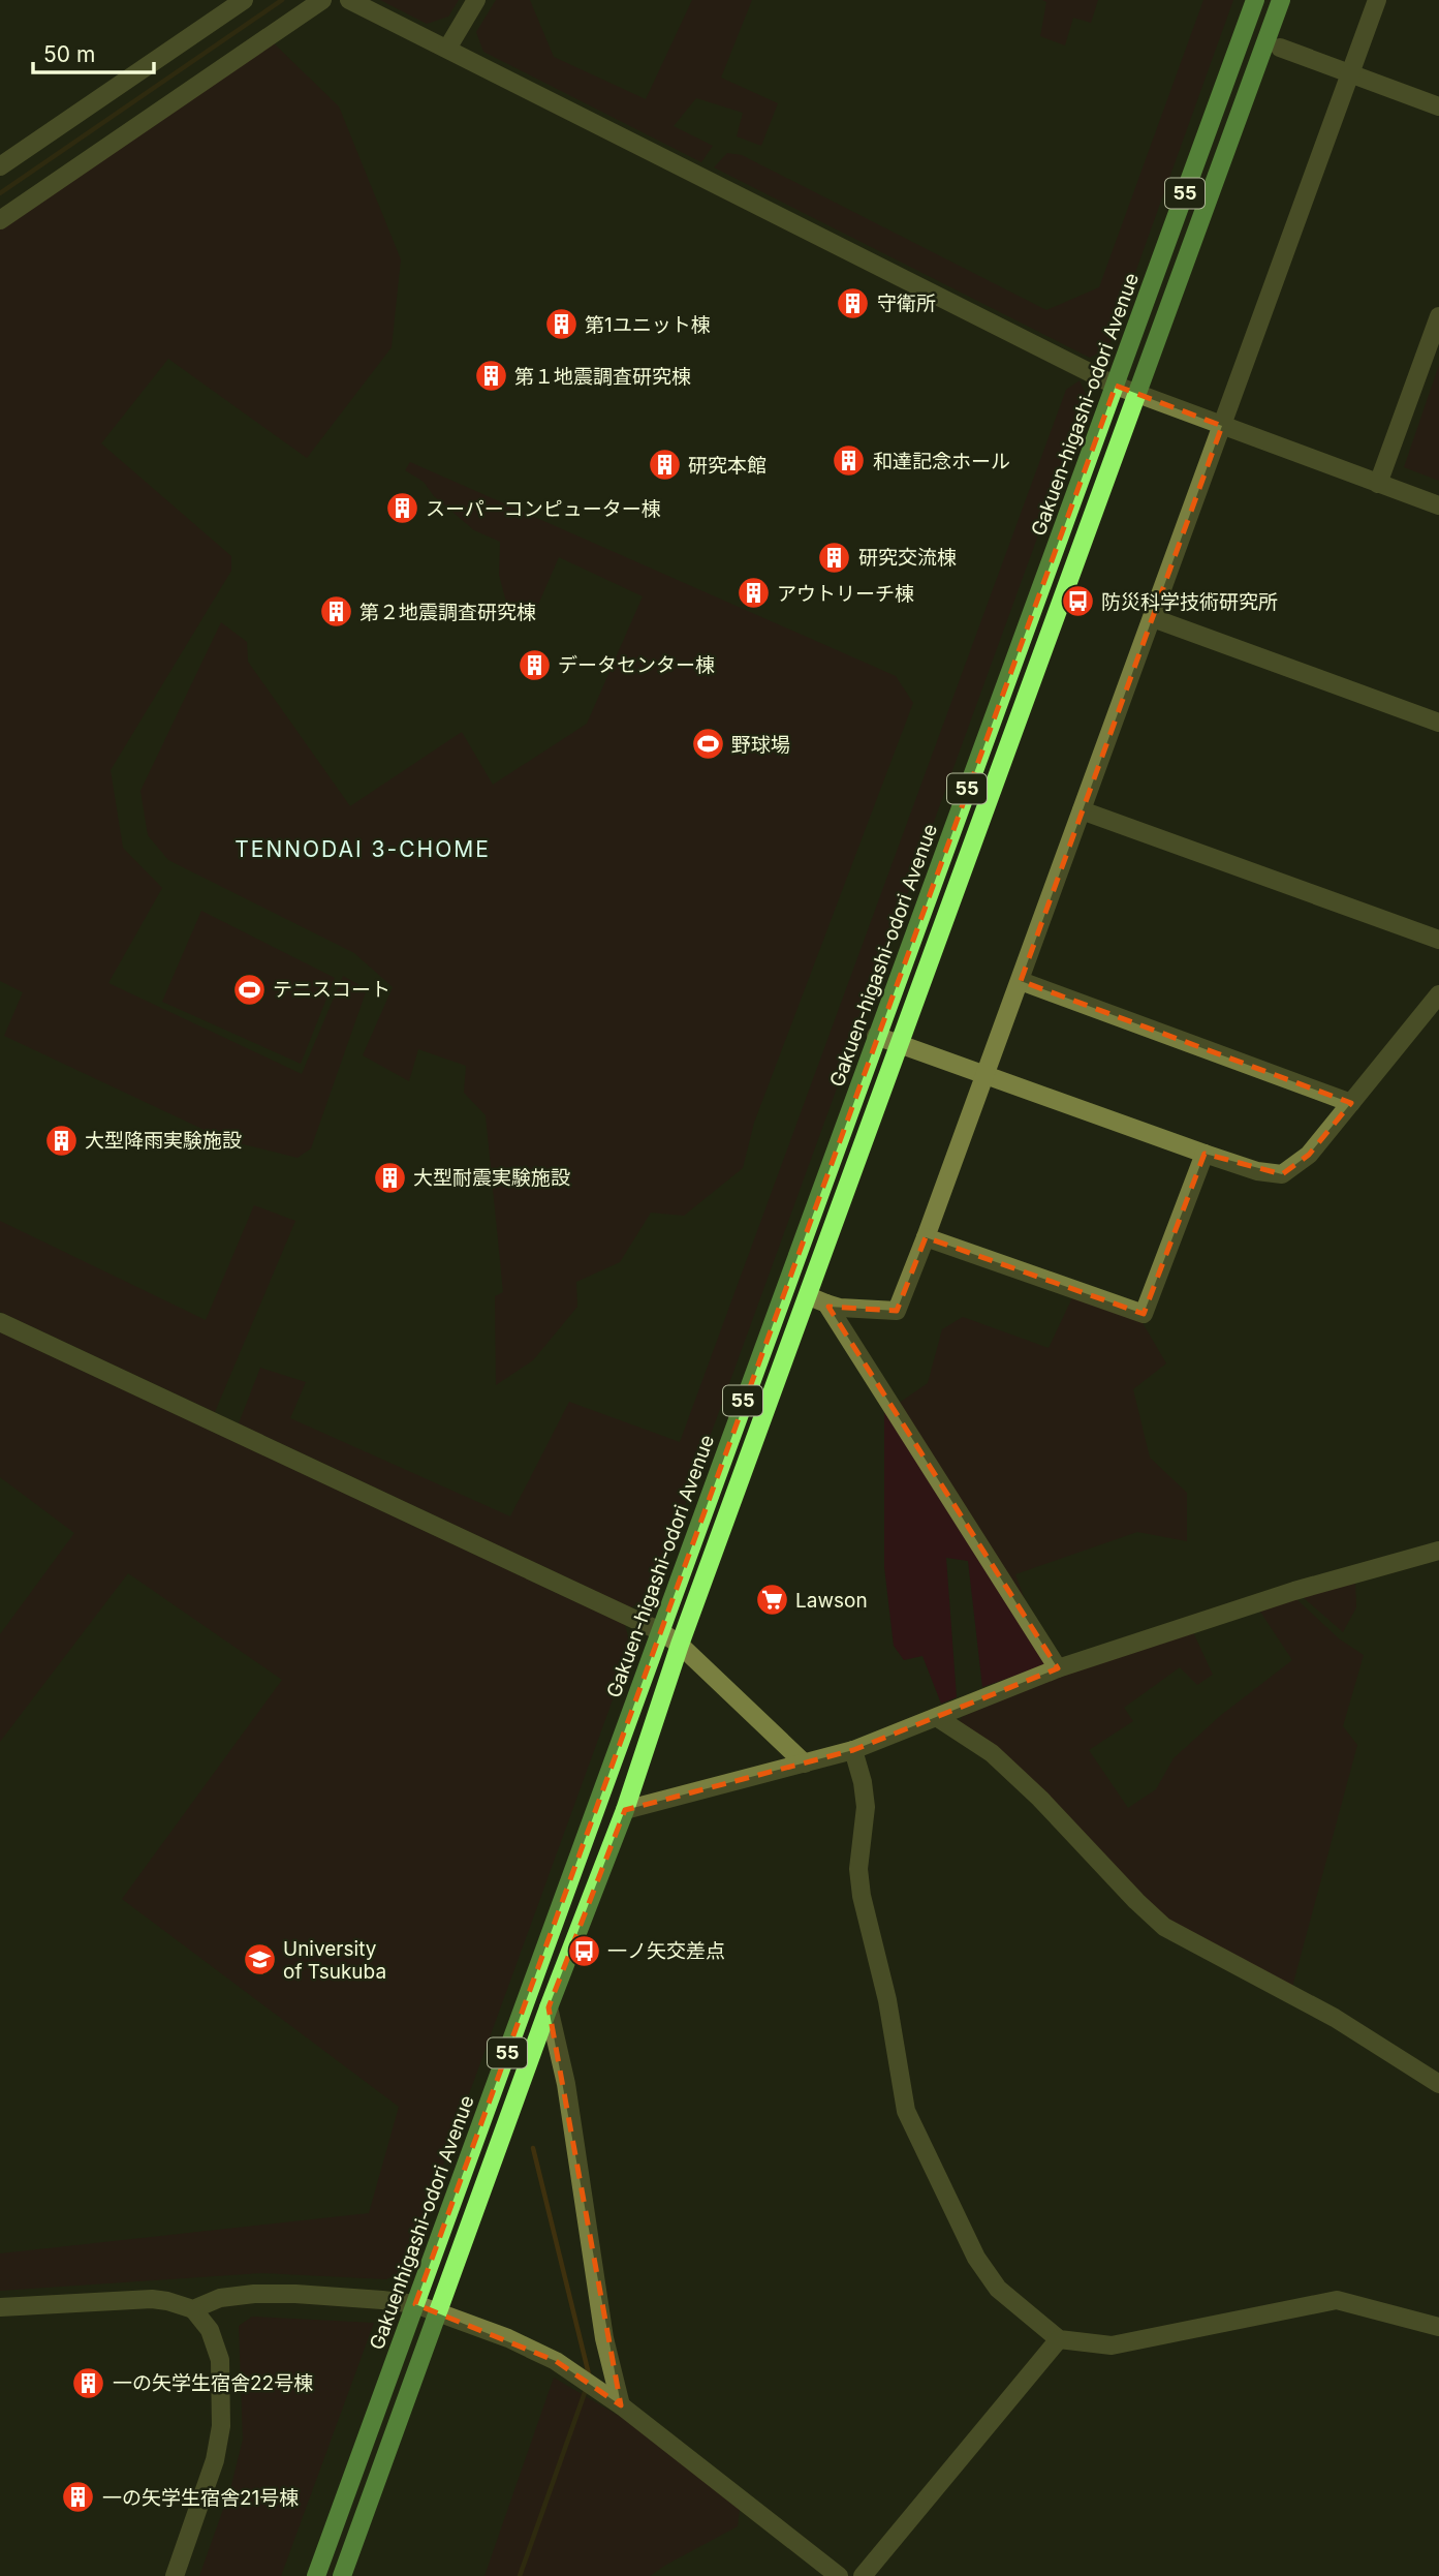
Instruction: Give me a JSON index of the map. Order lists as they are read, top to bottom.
{
  "streets": {
    "main road": ["55", "Gakuen-higashi-odori Avenue"]
  },
  "districts": ["TENNODAI 3-CHOME"],
  "places": {
    "building": [
      "守衛所",
      "第1ユニット棟",
      "第１地震調査研究棟",
      "和達記念ホール",
      "研究本館",
      "スーパーコンピューター棟",
      "研究交流棟",
      "アウトリーチ棟",
      "第２地震調査研究棟",
      "データセンター棟",
      "大型降雨実験施設",
      "大型耐震実験施設",
      "一の矢学生宿舎22号棟",
      "一の矢学生宿舎21号棟"
    ],
    "bus stop": ["防災科学技術研究所", "一ノ矢交差点"],
    "sports": ["野球場", "テニスコート"],
    "supermarket": ["Lawson"],
    "school or university": ["University of Tsukuba"]
  },
  "scale_bar": "50 m"
}
